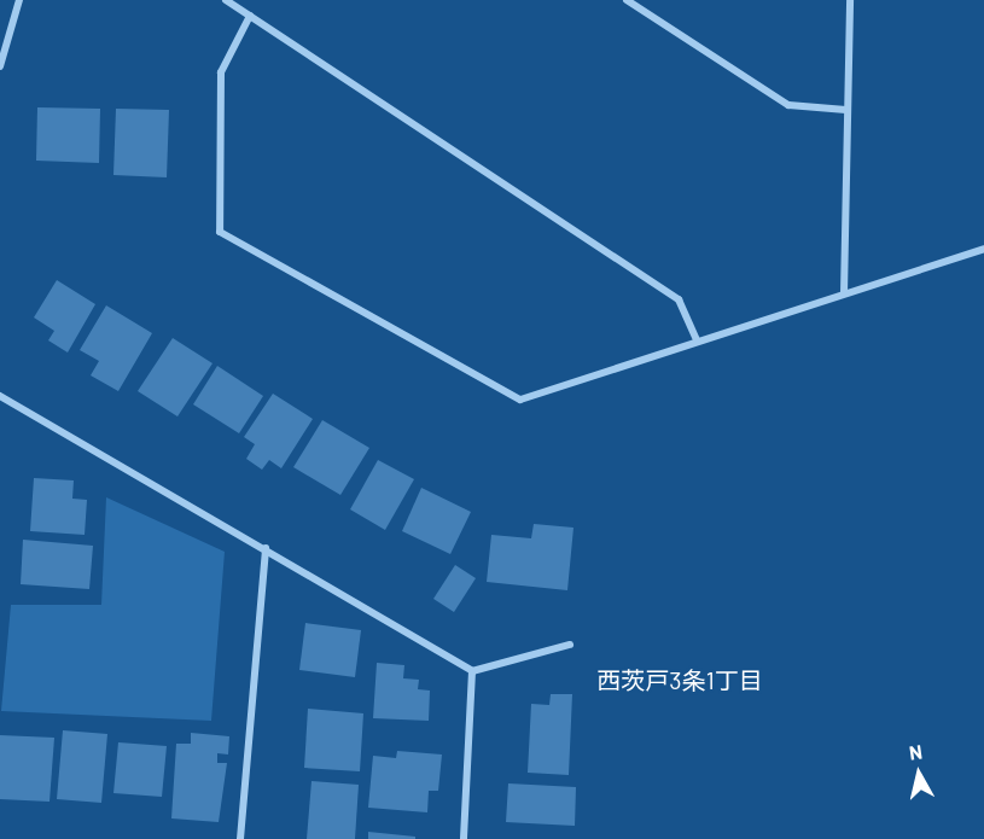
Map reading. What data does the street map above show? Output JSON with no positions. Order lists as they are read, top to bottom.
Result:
{
  "districts": ["西茨戸3条1丁目"],
  "north": "top"
}
